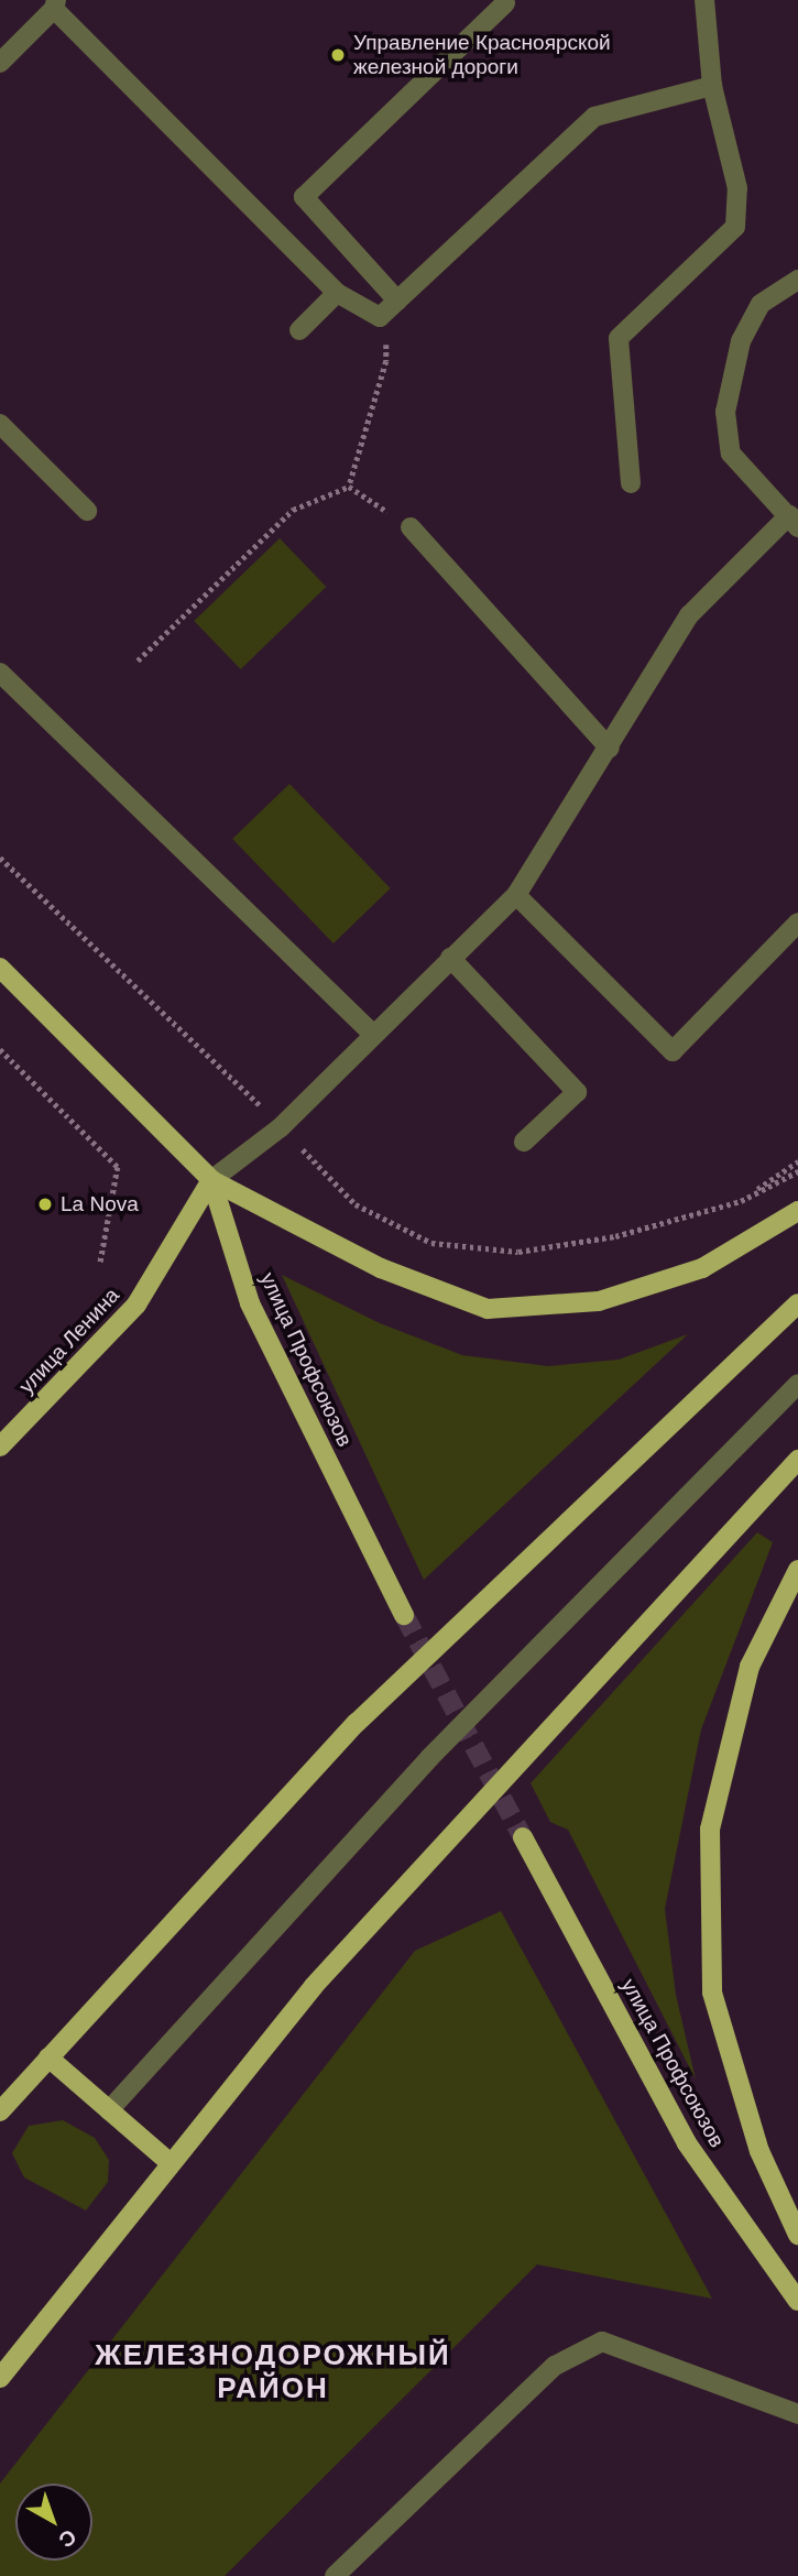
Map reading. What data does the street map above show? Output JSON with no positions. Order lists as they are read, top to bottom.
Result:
{
  "streets": {
    "main road": ["улица Ленина", "улица Профсоюзов"]
  },
  "crossings": [
    ["улица Ленина", "улица Профсоюзов"]
  ],
  "districts": ["ЖЕЛЕЗНОДОРОЖНЫЙ РАЙОН"],
  "places": ["Управление Красноярской железной дороги", "La Nova"],
  "north": "bottom right"
}
